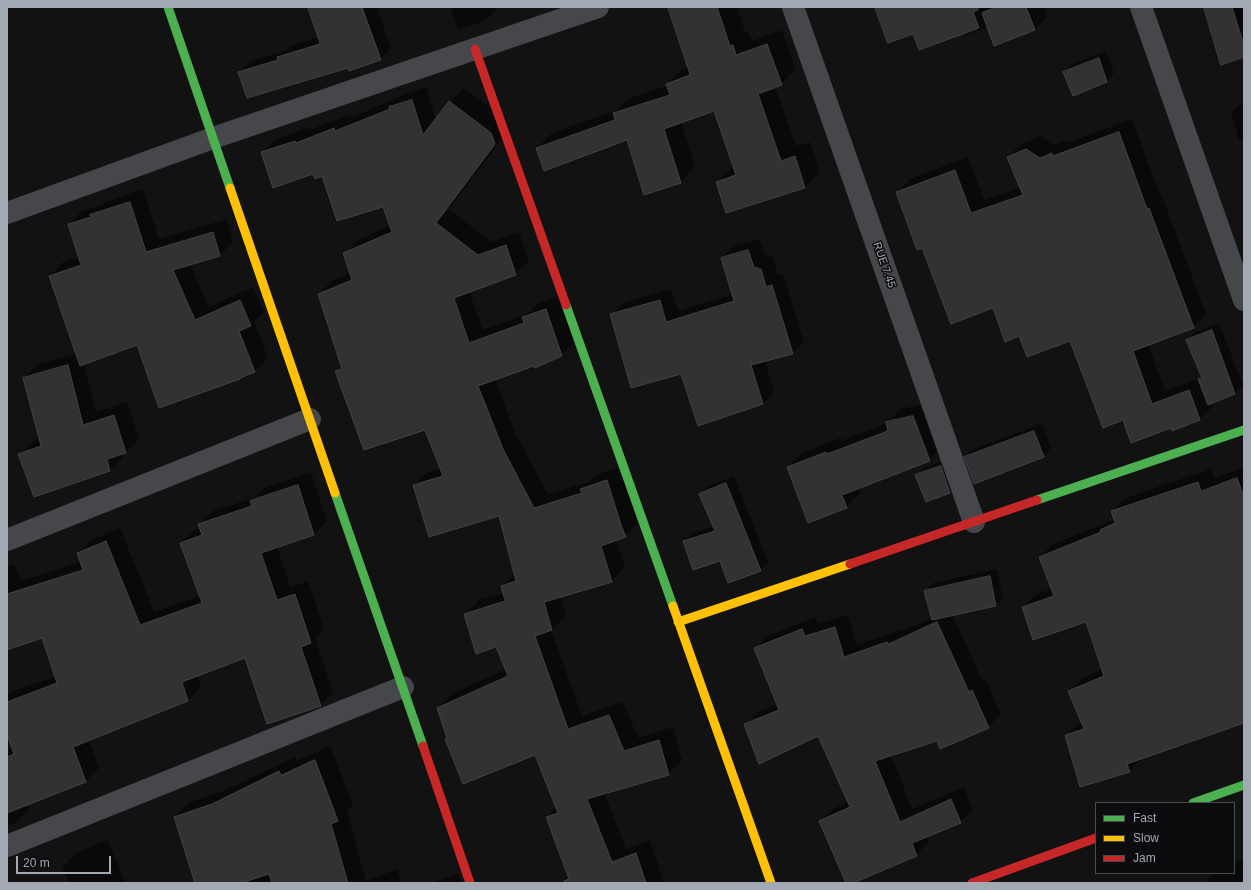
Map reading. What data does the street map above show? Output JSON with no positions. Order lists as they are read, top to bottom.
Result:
{
  "streets": {
    "street": ["RUE 7.45"]
  },
  "legend": ["Fast", "Slow", "Jam"],
  "scale_bar": "20 m"
}
